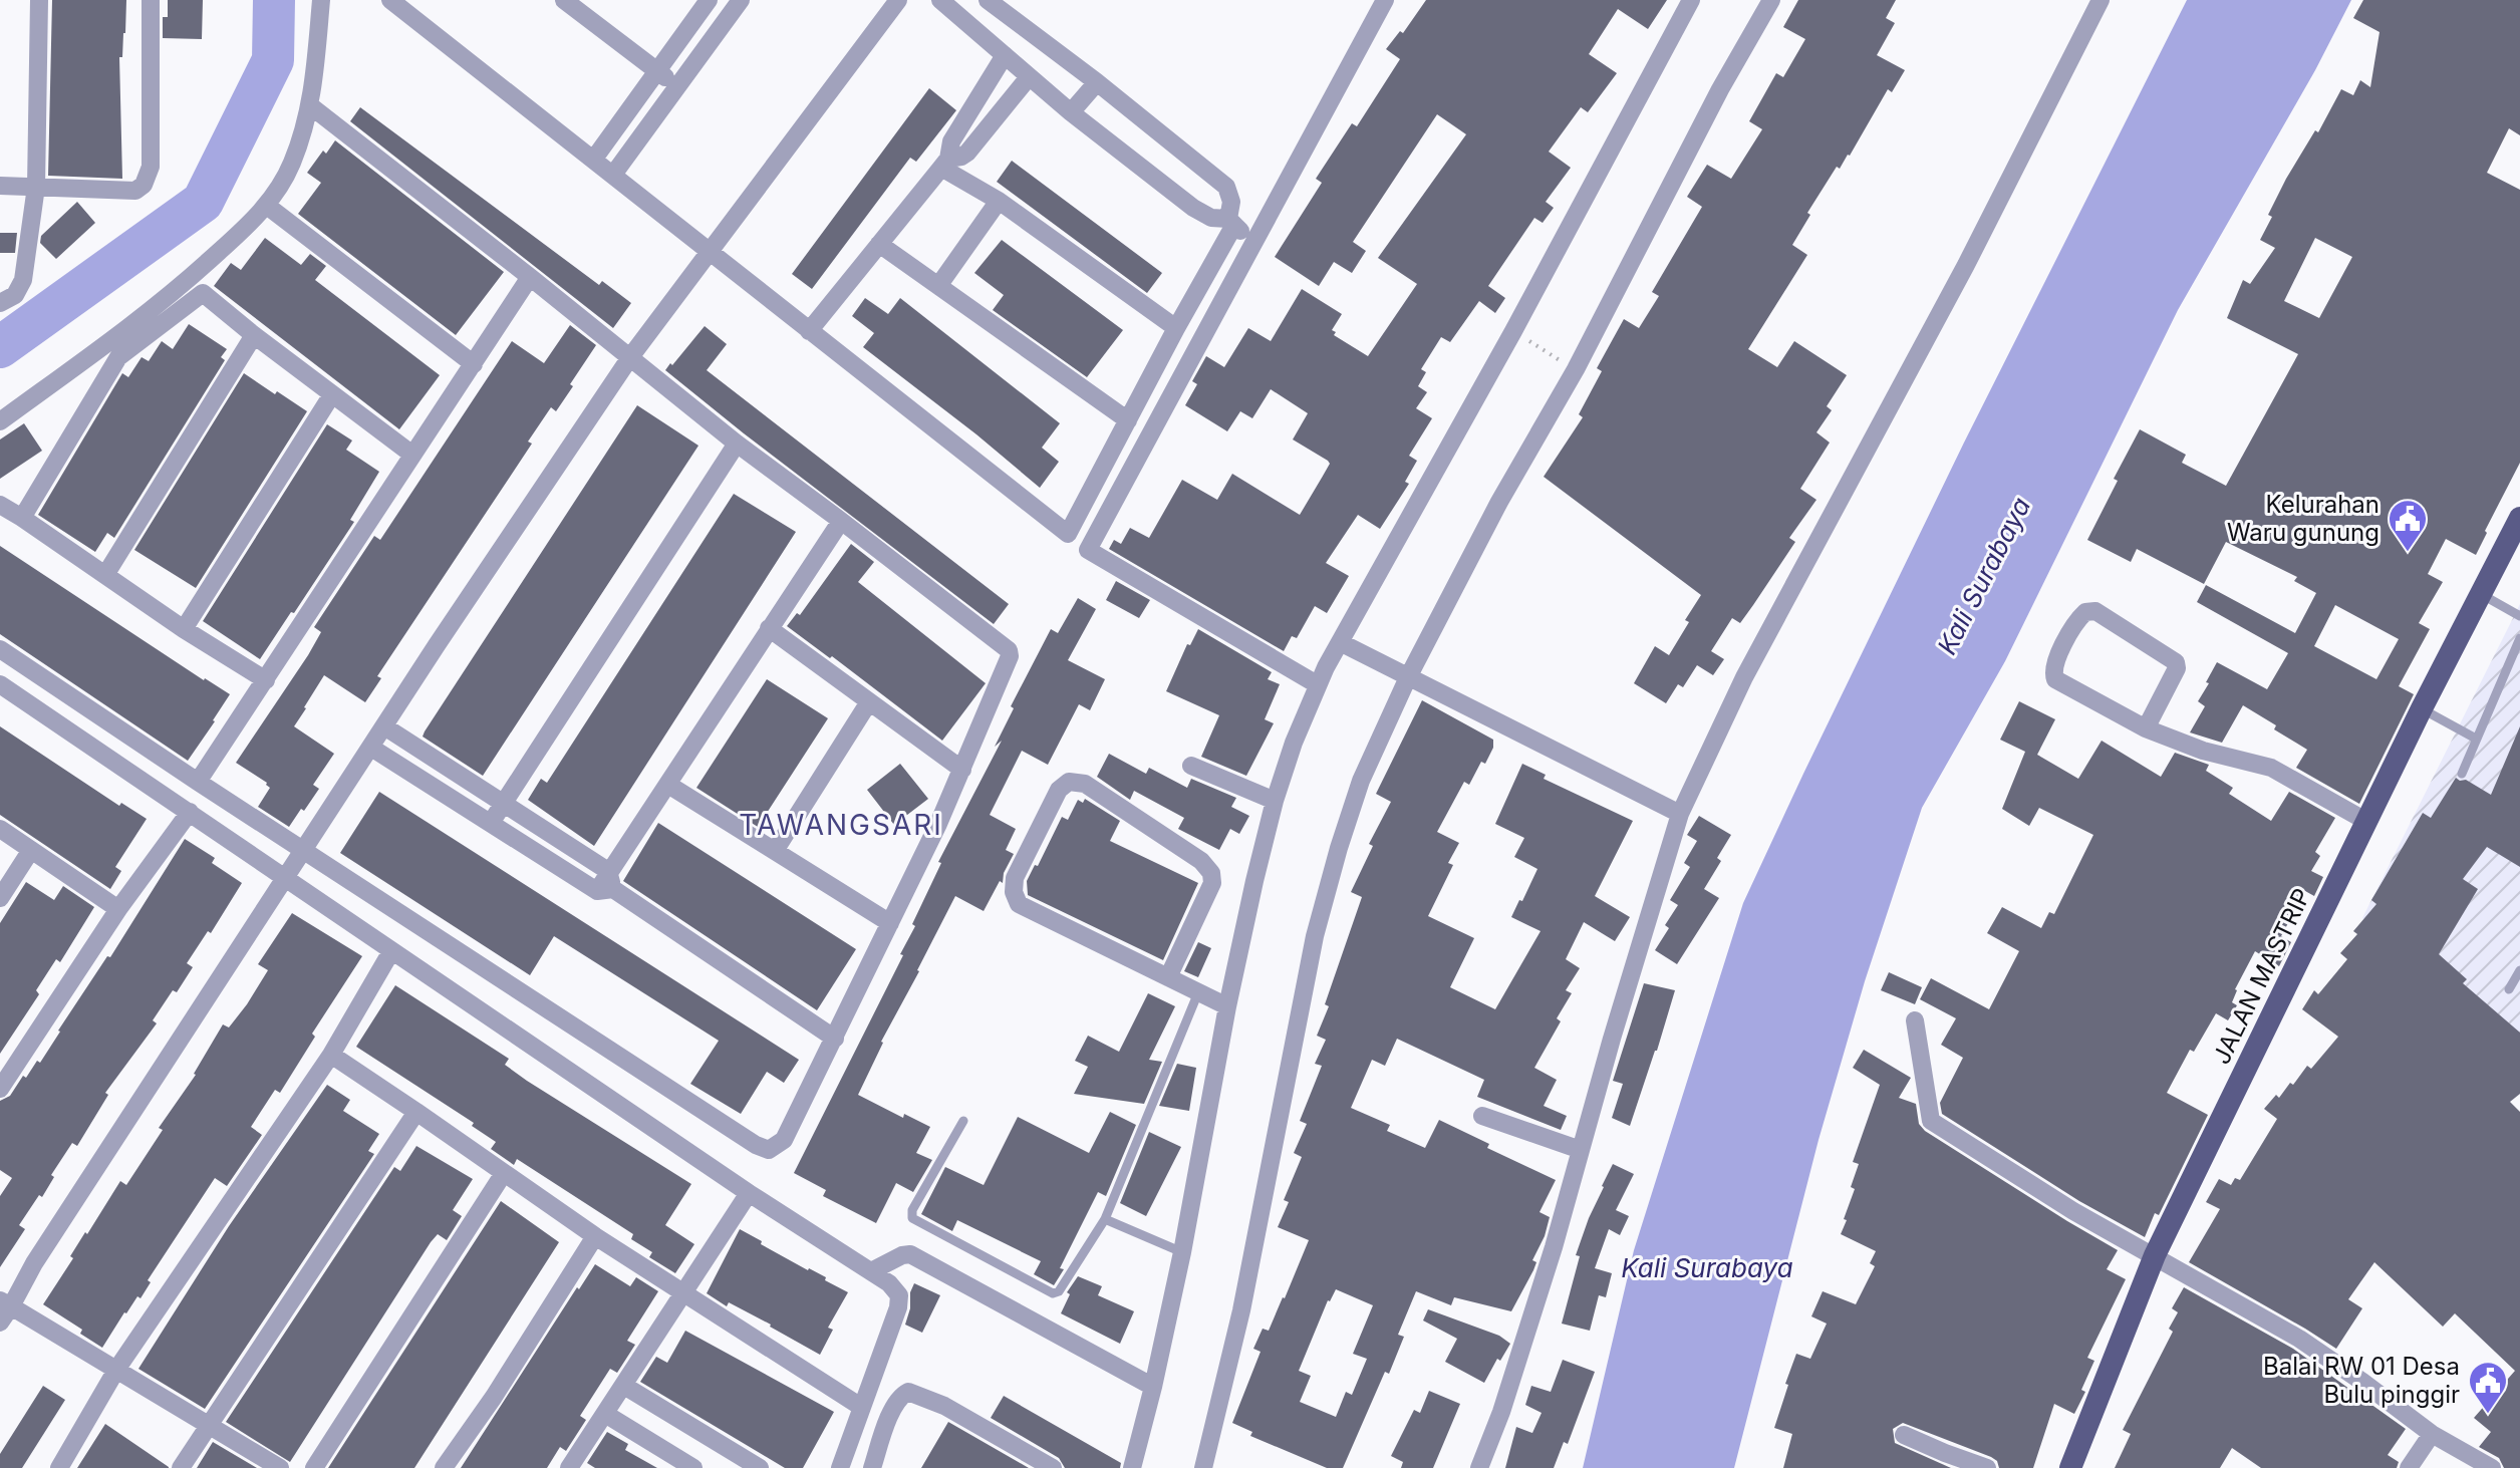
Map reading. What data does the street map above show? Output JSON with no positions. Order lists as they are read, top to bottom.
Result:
{
  "streets": {
    "main road": ["JALAN MASTRIP"]
  },
  "districts": ["TAWANGSARI"],
  "water": ["Kali Surabaya"],
  "places": {
    "public building": ["Kelurahan Waru gunung", "Balai RW 01 Desa Bulu pinggir"]
  }
}
